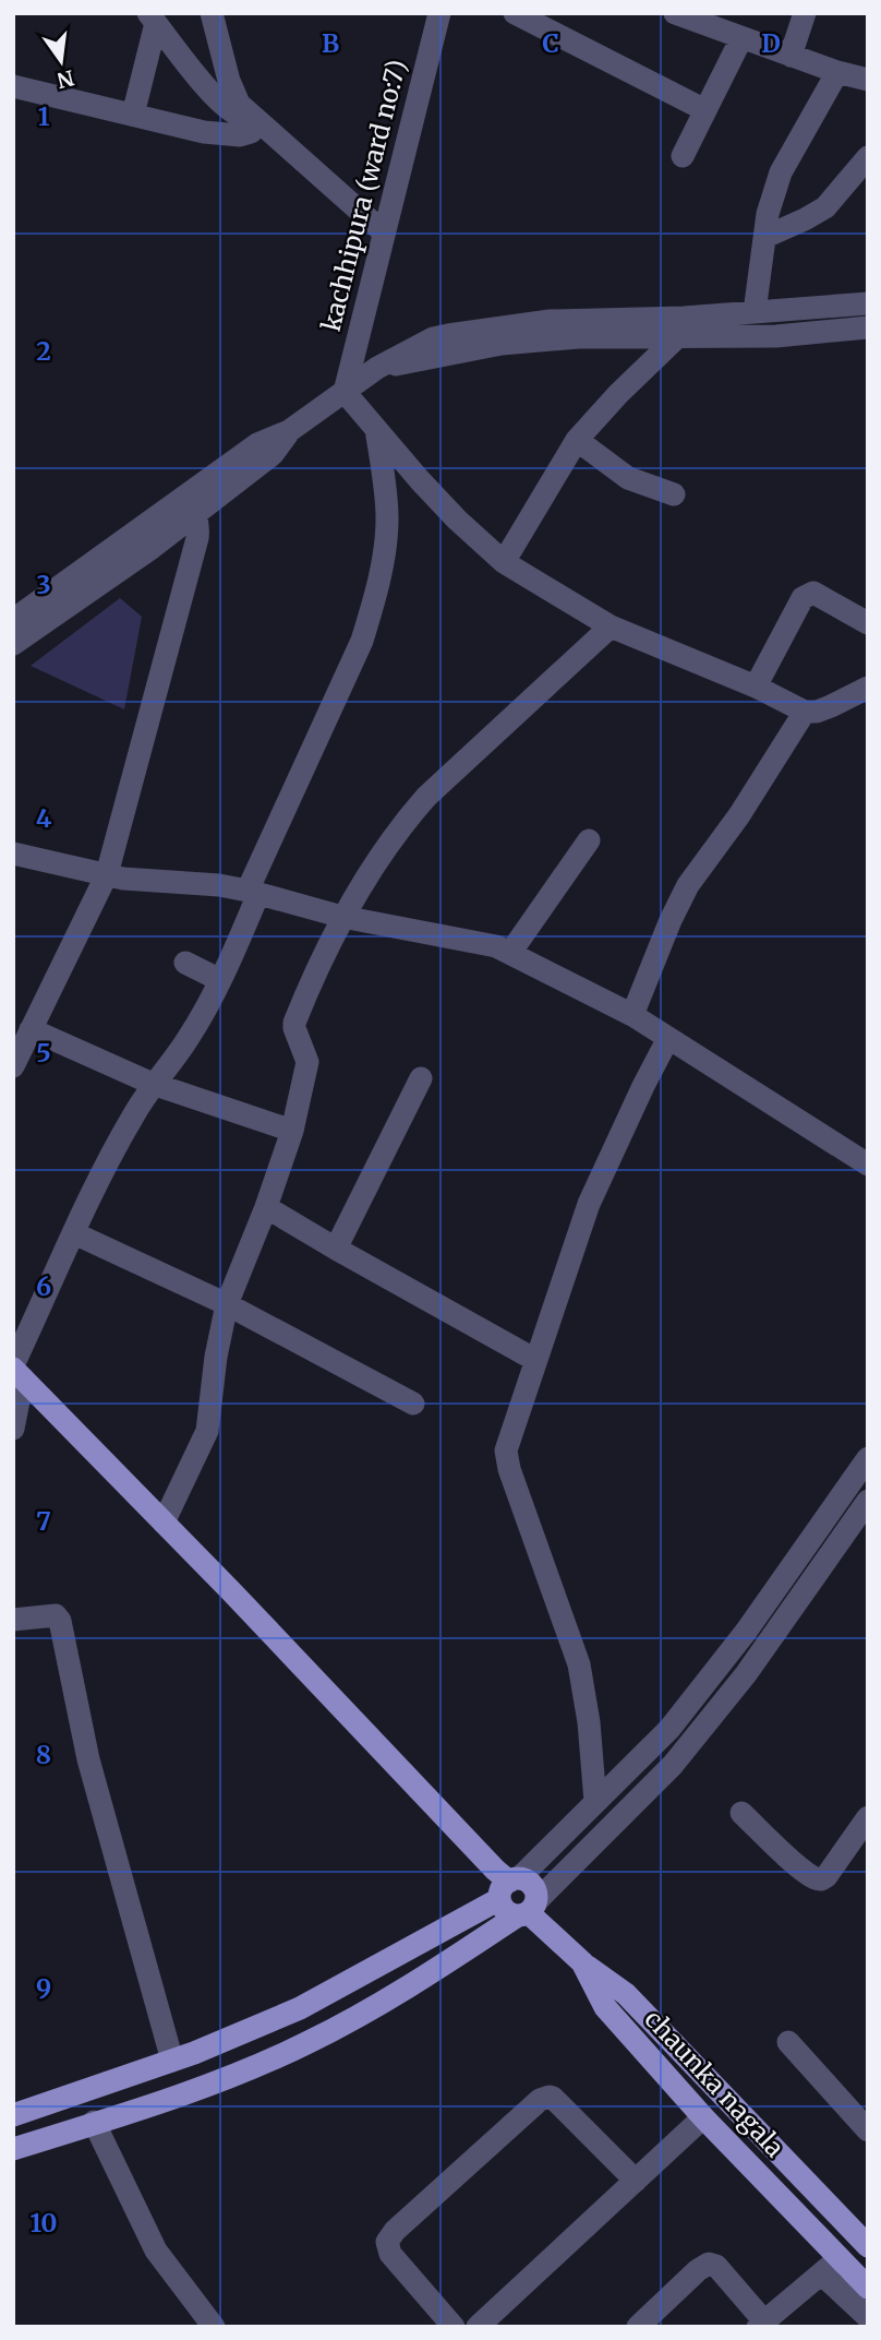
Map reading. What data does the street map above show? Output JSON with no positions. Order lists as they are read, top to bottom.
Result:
{
  "streets": {
    "main road": ["chaunka nagala"],
    "street": ["kachhipura (ward no:7)"]
  },
  "north": "bottom",
  "grid": {
    "columns": ["B", "C", "D"],
    "rows": [
      "1",
      "2",
      "3",
      "4",
      "5",
      "6",
      "7",
      "8",
      "9",
      "10"
    ]
  }
}
